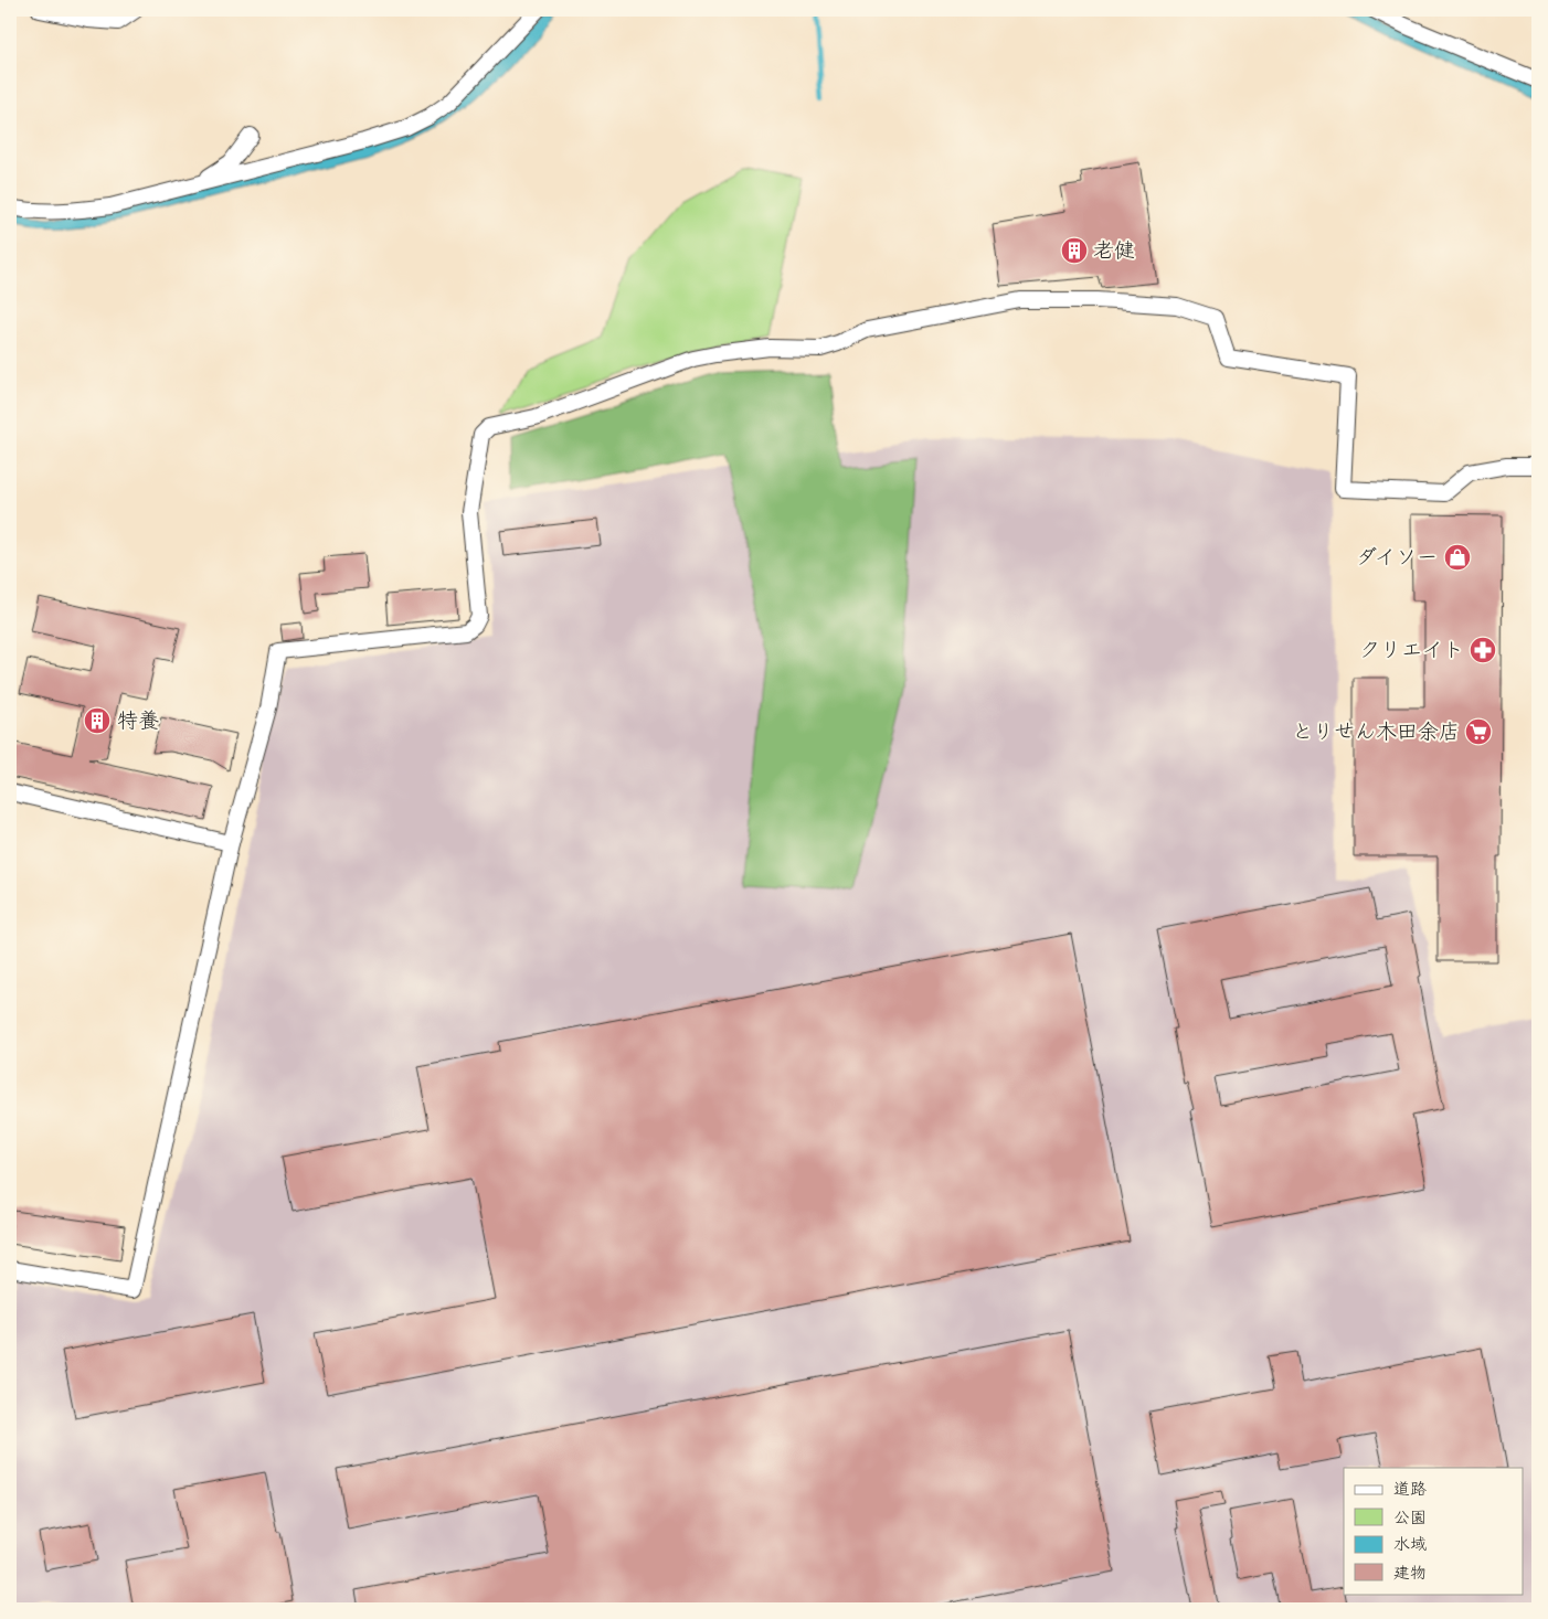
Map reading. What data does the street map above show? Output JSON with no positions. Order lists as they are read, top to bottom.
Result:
{
  "places": {
    "building": ["老健", "特養"],
    "shop": ["ダイソー"],
    "pharmacy": ["クリエイト"],
    "supermarket": ["とりせん木田余店"]
  },
  "legend": [
    "道路",
    "公園",
    "水域",
    "建物"
  ]
}
